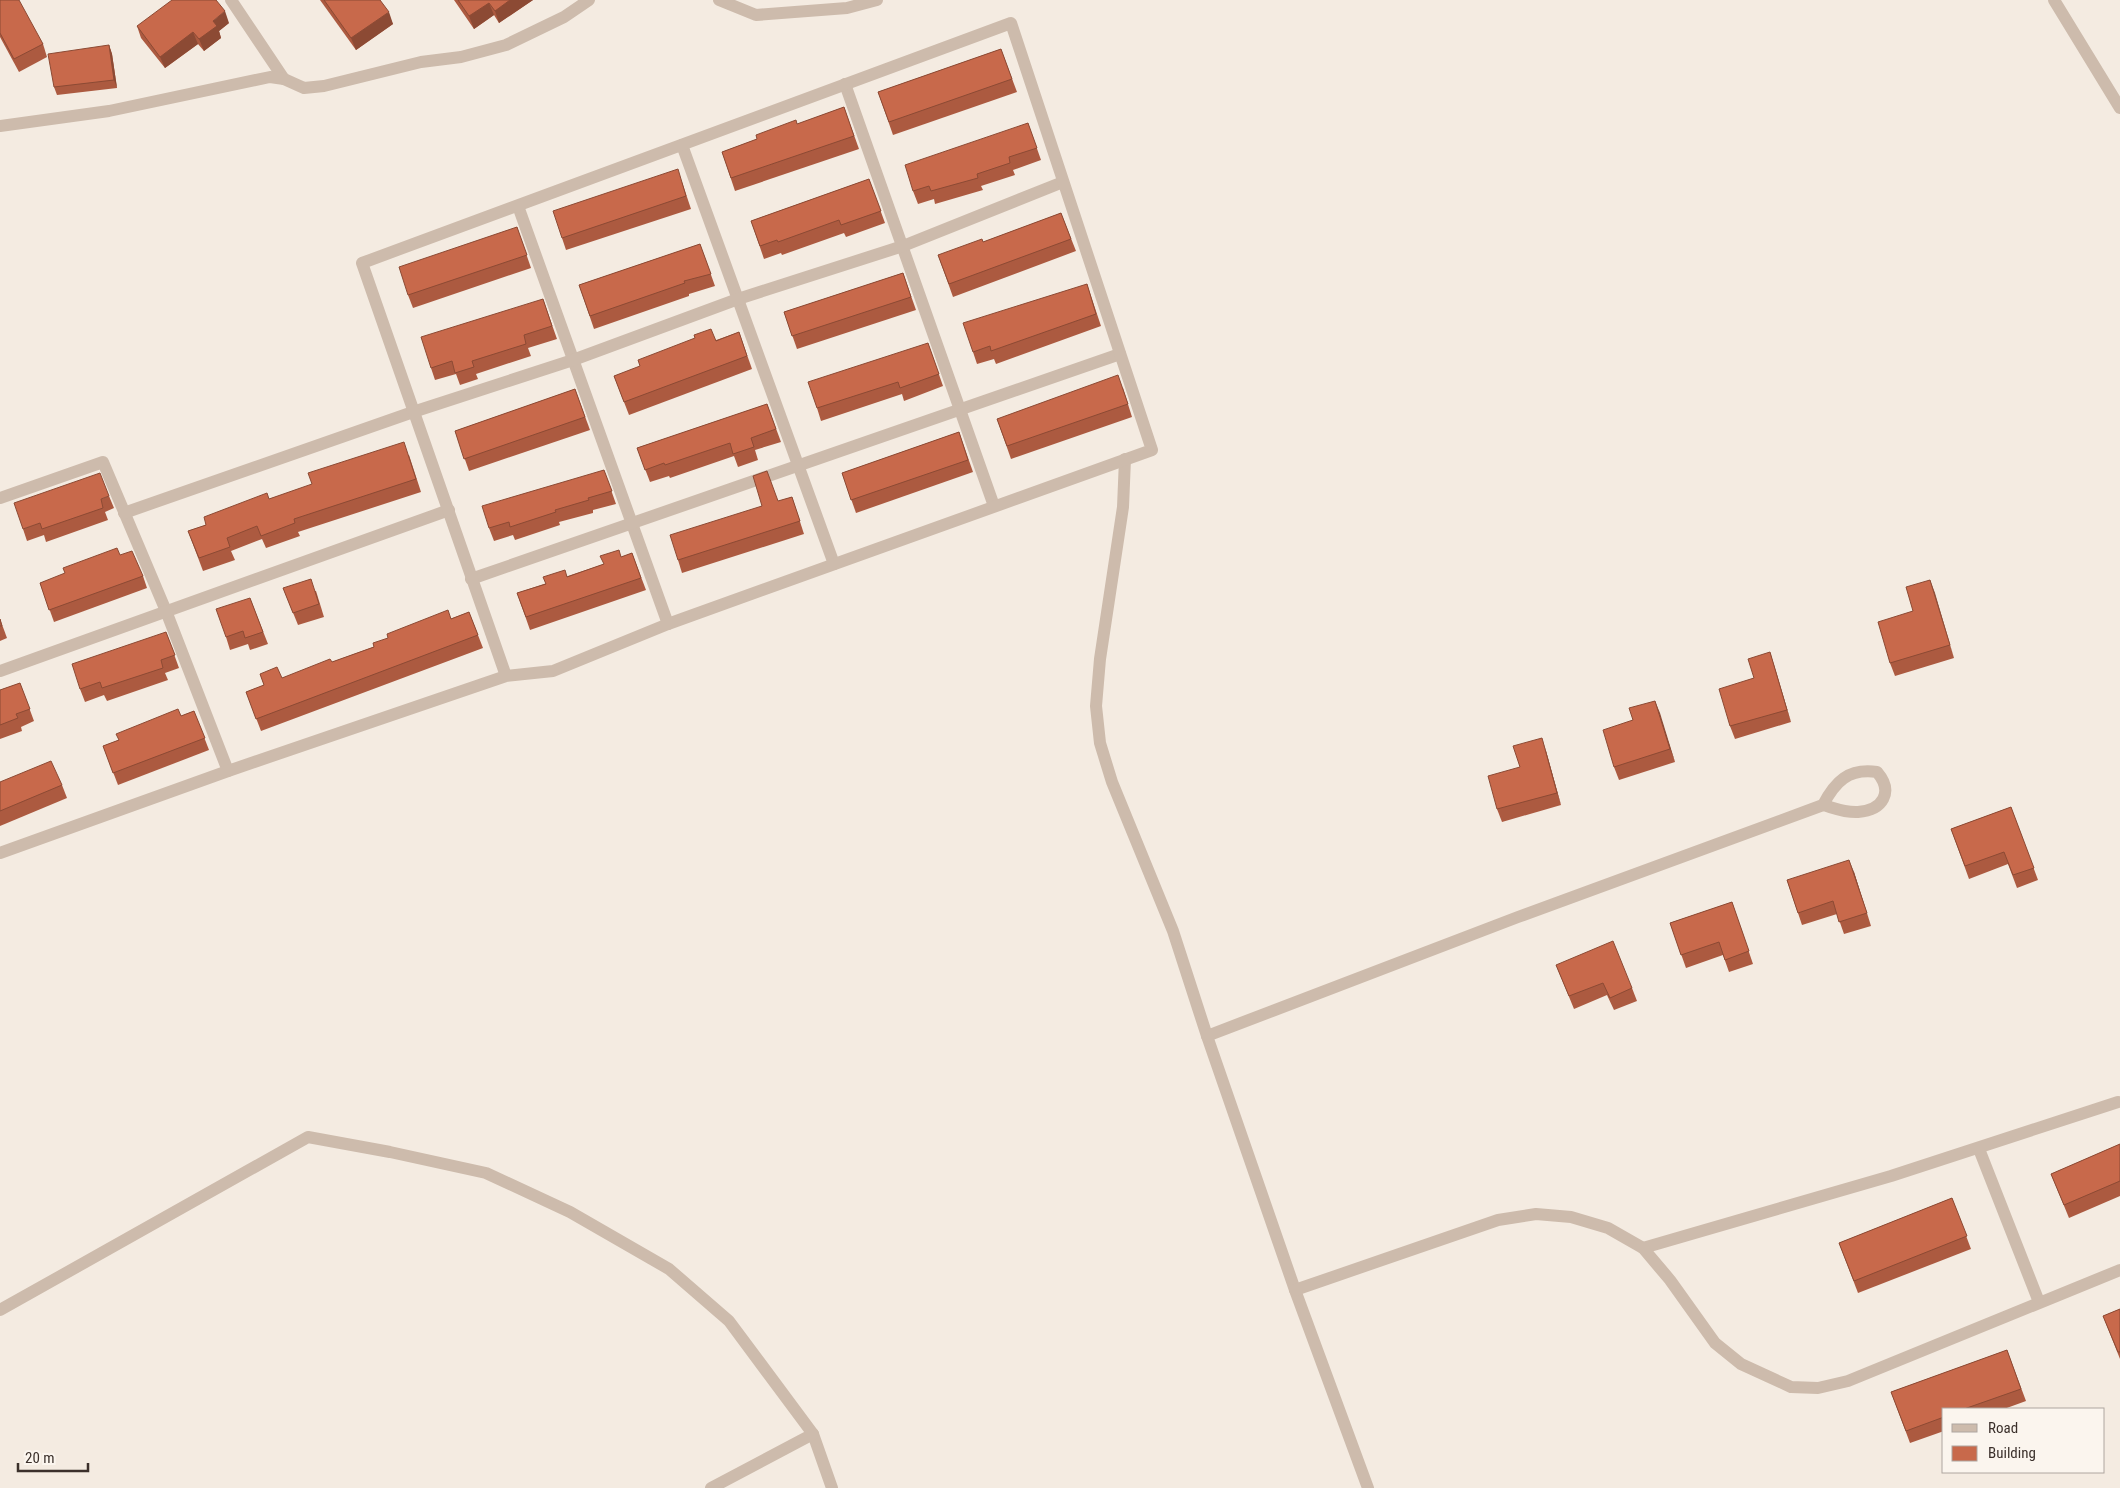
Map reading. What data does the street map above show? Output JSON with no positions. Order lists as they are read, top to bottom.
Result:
{
  "legend": ["Road", "Building"],
  "scale_bar": "20 m"
}
